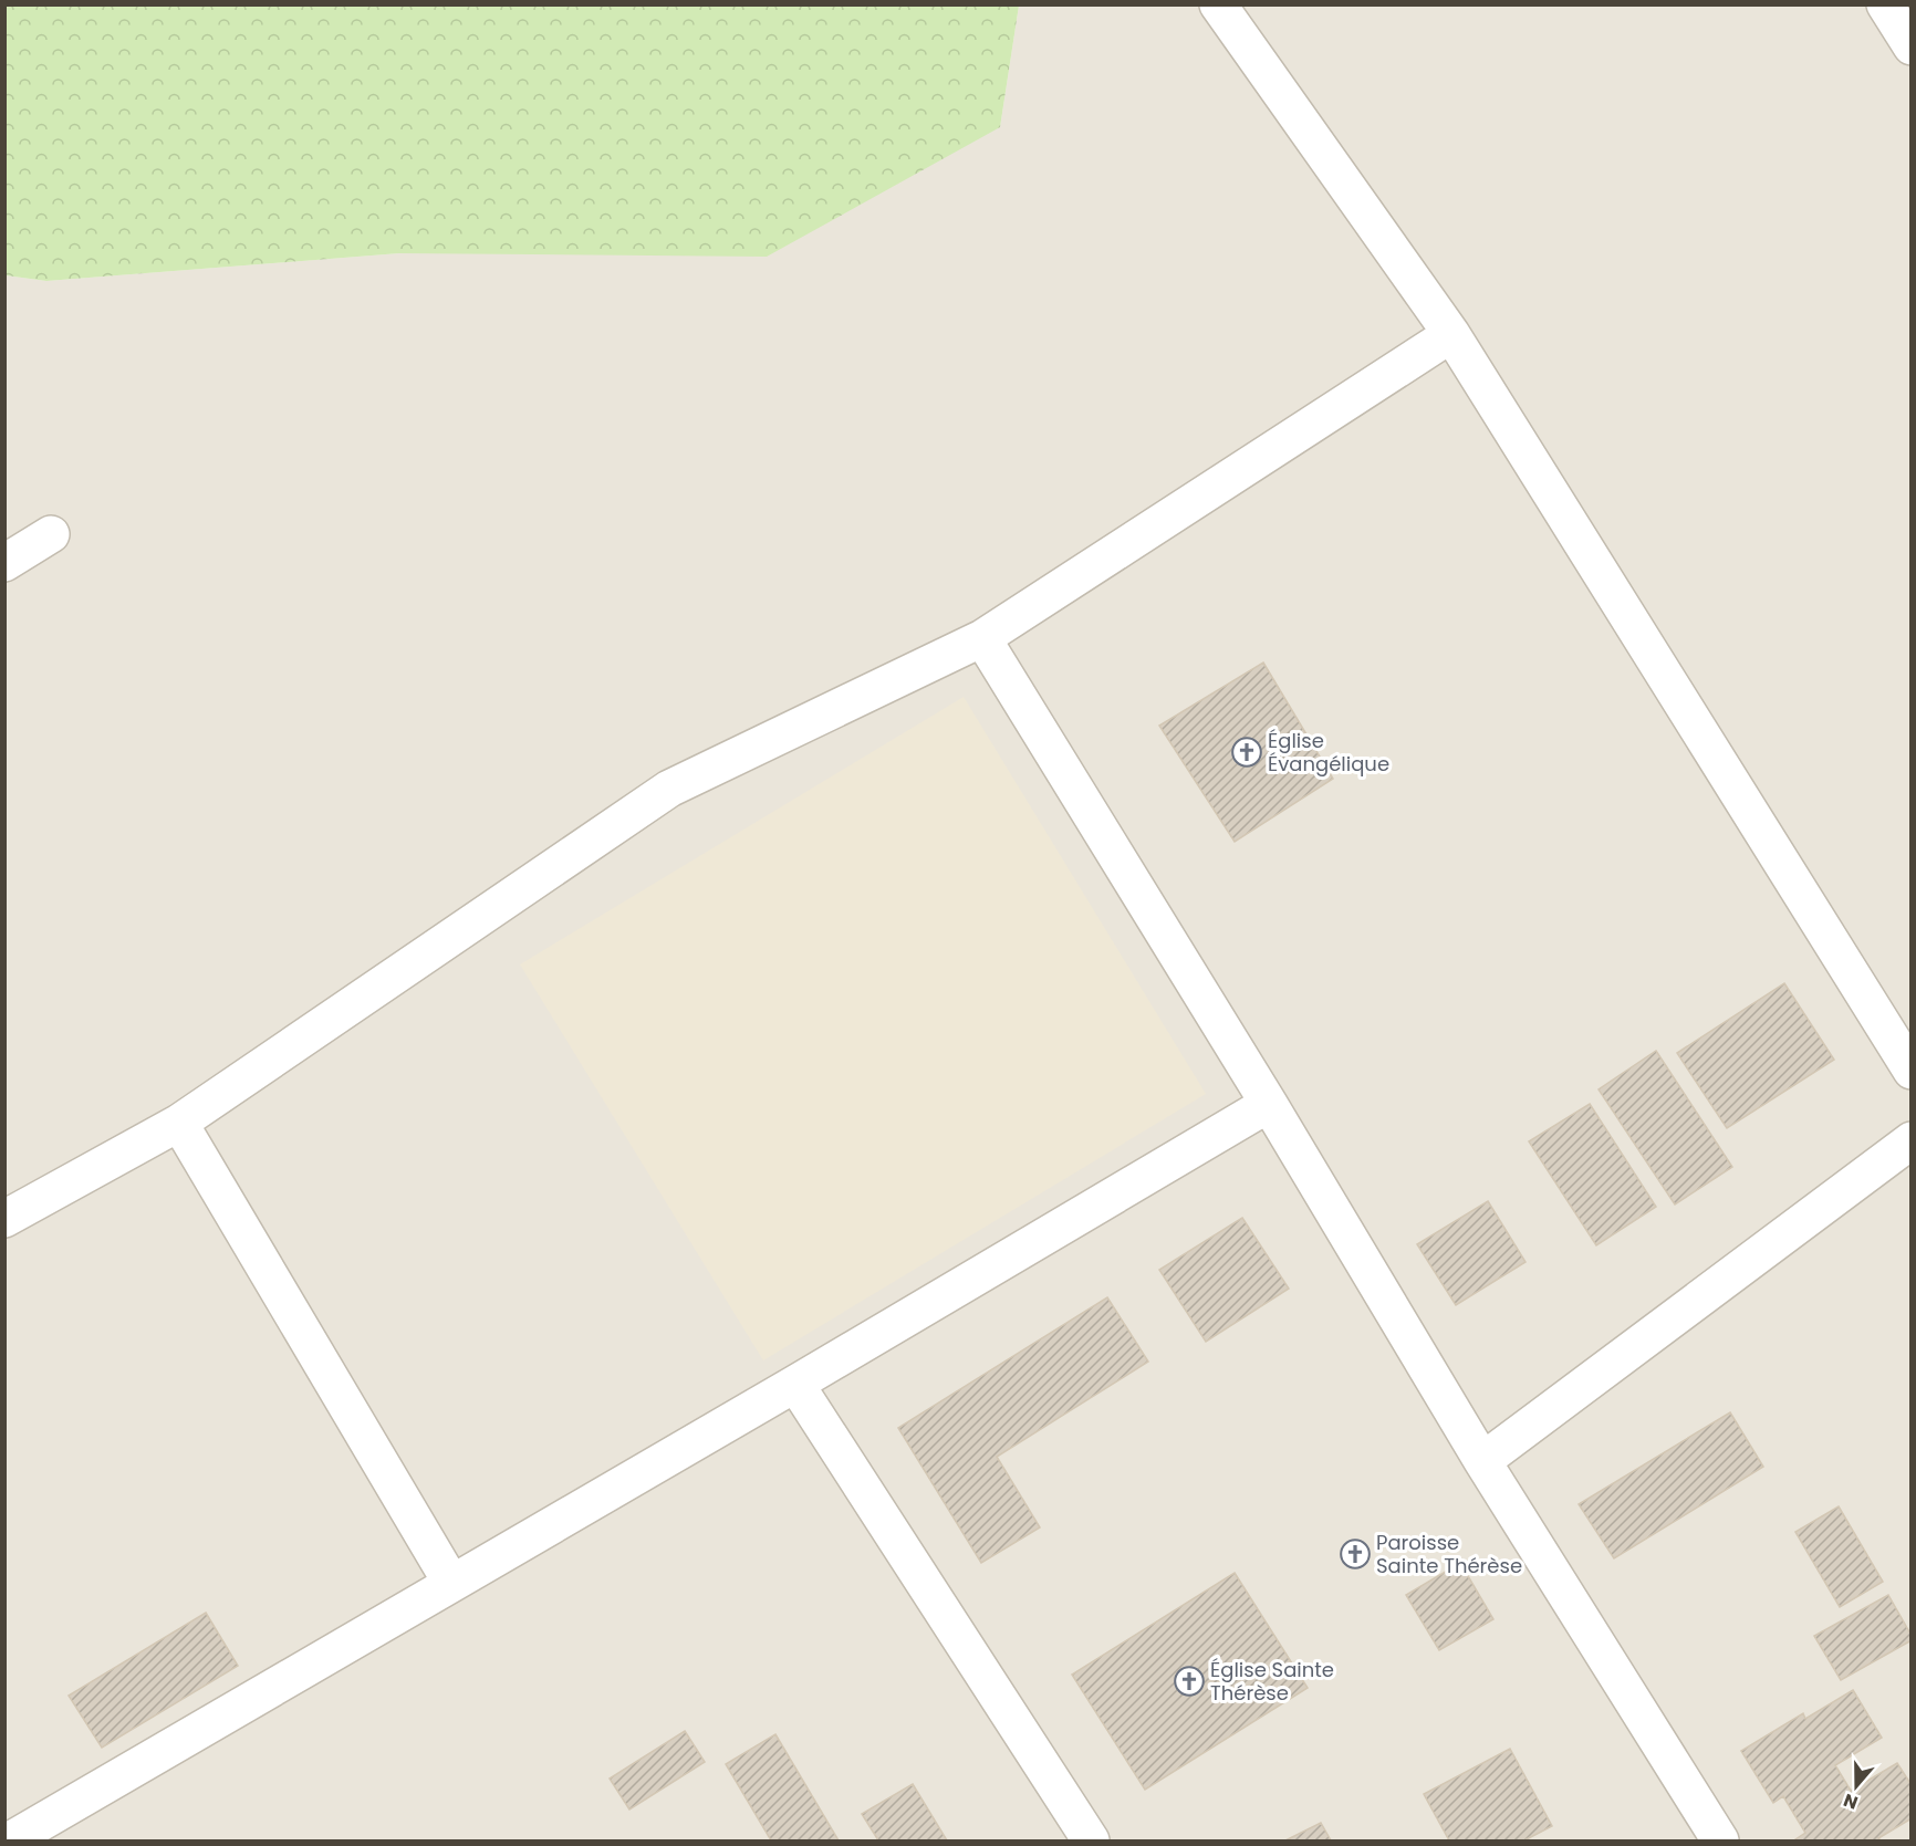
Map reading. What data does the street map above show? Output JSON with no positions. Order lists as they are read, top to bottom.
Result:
{
  "places": {
    "church": ["Église Évangélique", "Paroisse Sainte Thérèse", "Église Sainte Thérèse"]
  },
  "north": "bottom"
}
